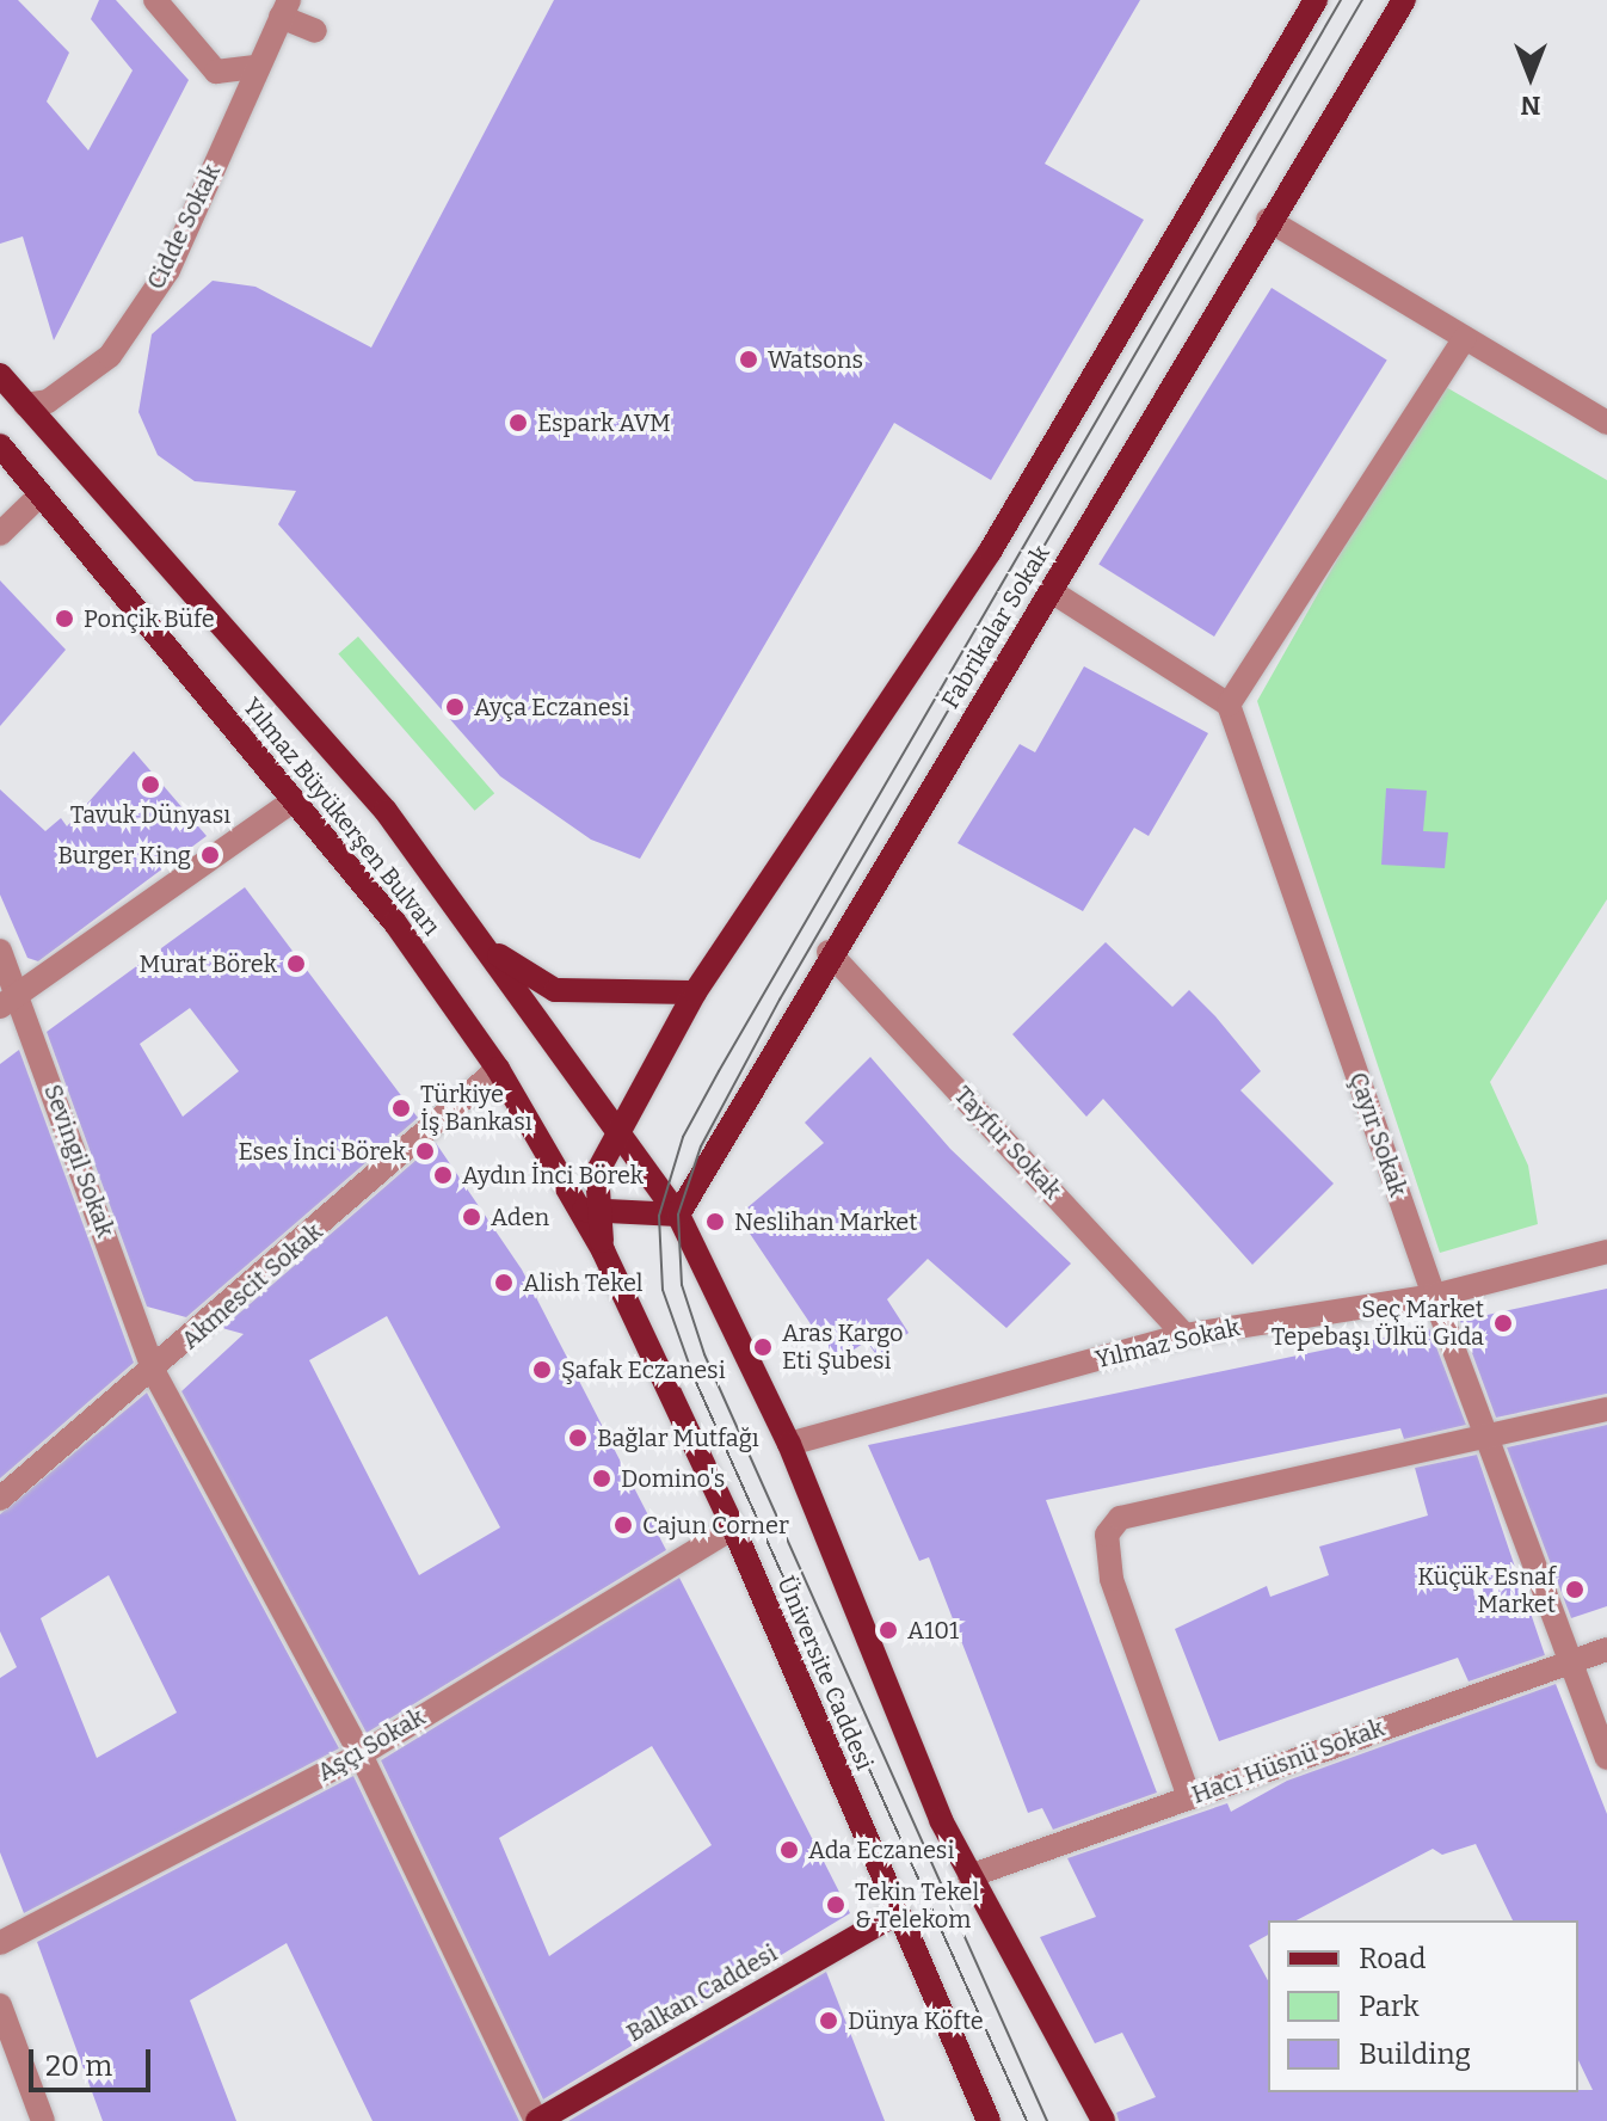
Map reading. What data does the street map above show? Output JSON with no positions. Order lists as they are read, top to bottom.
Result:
{
  "streets": {
    "main road": [
      "Fabrikalar Sokak",
      "Yılmaz Büyükerşen Bulvarı",
      "Üniversite Caddesi",
      "Balkan Caddesi"
    ],
    "street": [
      "Cidde Sokak",
      "Çayır Sokak",
      "Tayfur Sokak",
      "Sevingil Sokak",
      "Akmescit Sokak",
      "Yılmaz Sokak",
      "Aşçı Sokak",
      "Hacı Hüsnü Sokak"
    ]
  },
  "crossings": [
    ["Cidde Sokak", "Yılmaz Büyükerşen Bulvarı"],
    ["Fabrikalar Sokak", "Yılmaz Büyükerşen Bulvarı"],
    ["Fabrikalar Sokak", "Tayfur Sokak"],
    ["Fabrikalar Sokak", "Üniversite Caddesi"],
    ["Yılmaz Büyükerşen Bulvarı", "Akmescit Sokak"],
    ["Yılmaz Büyükerşen Bulvarı", "Yılmaz Sokak"],
    ["Yılmaz Büyükerşen Bulvarı", "Üniversite Caddesi"],
    ["Yılmaz Büyükerşen Bulvarı", "Hacı Hüsnü Sokak"],
    ["Çayır Sokak", "Yılmaz Sokak"],
    ["Çayır Sokak", "Hacı Hüsnü Sokak"],
    ["Tayfur Sokak", "Yılmaz Sokak"],
    ["Sevingil Sokak", "Akmescit Sokak"],
    ["Sevingil Sokak", "Aşçı Sokak"],
    ["Üniversite Caddesi", "Aşçı Sokak"],
    ["Üniversite Caddesi", "Balkan Caddesi"]
  ],
  "places": [
    "Watsons",
    "Espark AVM",
    "Ponçik Büfe",
    "Ayça Eczanesi",
    "Tavuk Dünyası",
    "Burger King",
    "Murat Börek",
    "Türkiye İş Bankası",
    "Eses İnci Börek",
    "Aydın İnci Börek",
    "Aden",
    "Neslihan Market",
    "Alish Tekel",
    "Seç Market Tepebaşı Ülkü Gıda",
    "Aras Kargo Eti Şubesi",
    "Şafak Eczanesi",
    "Bağlar Mutfağı",
    "Domino's",
    "Cajun Corner",
    "Küçük Esnaf Market",
    "A101",
    "Ada Eczanesi",
    "Tekin Tekel & Telekom",
    "Dünya Köfte"
  ],
  "legend": ["Road", "Park", "Building"],
  "scale_bar": "20 m",
  "north": "bottom"
}
